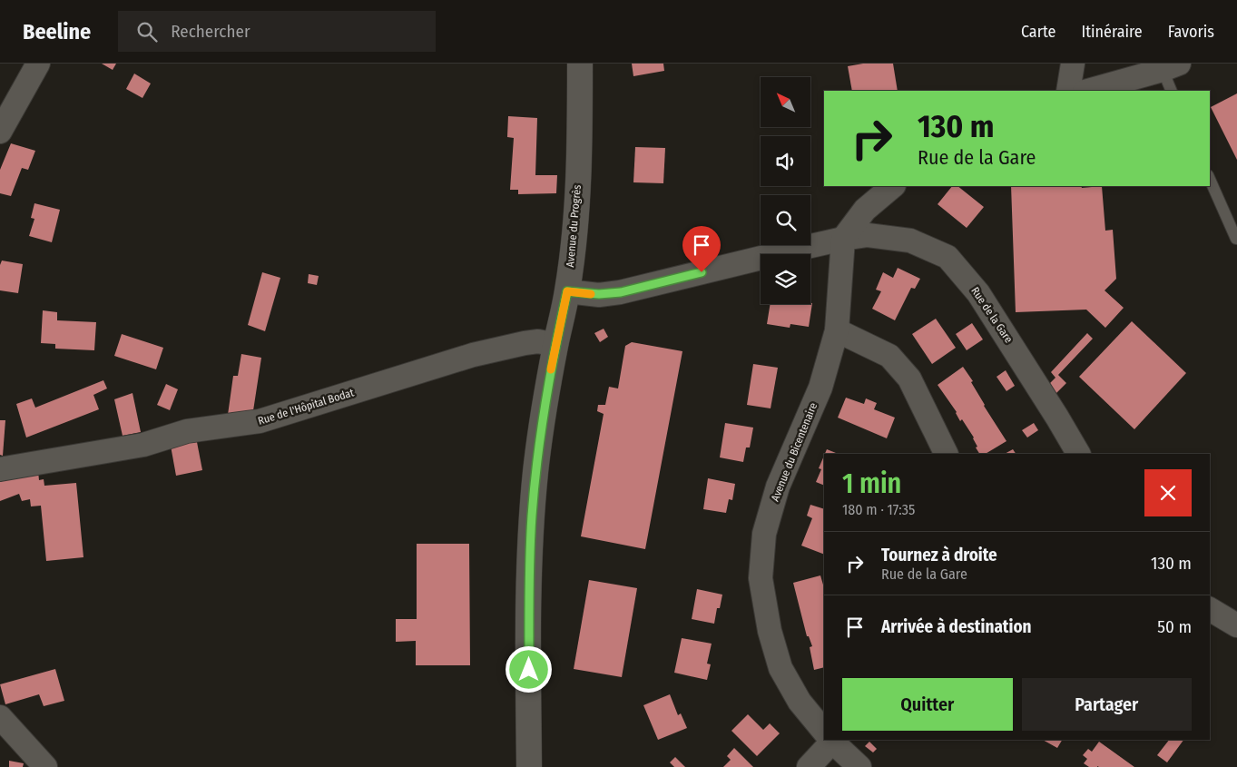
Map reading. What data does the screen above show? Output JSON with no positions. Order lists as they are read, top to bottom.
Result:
{
  "streets": {
    "street": [
      "Avenue du Progrès",
      "Rue de la Gare",
      "Rue de l'Hôpital Bodat",
      "Avenue du Bicentenaire"
    ]
  },
  "crossings": [
    ["Avenue du Progrès", "Rue de la Gare"],
    ["Avenue du Progrès", "Rue de l'Hôpital Bodat"],
    ["Rue de la Gare", "Avenue du Bicentenaire"]
  ],
  "north": "top left",
  "page": {
    "header": "Beeline",
    "search": "Rechercher",
    "nav": ["Carte", "Itinéraire", "Favoris"],
    "turn": ["130 m", "Rue de la Gare"],
    "heading": ["1 min", "180 m · 17:35"],
    "list": [
      {
        "name": "Tournez à droite",
        "note": "Rue de la Gare",
        "value": "130 m"
      },
      {
        "name": "Arrivée à destination",
        "value": "50 m"
      }
    ],
    "buttons": ["Quitter", "Partager"]
  }
}
